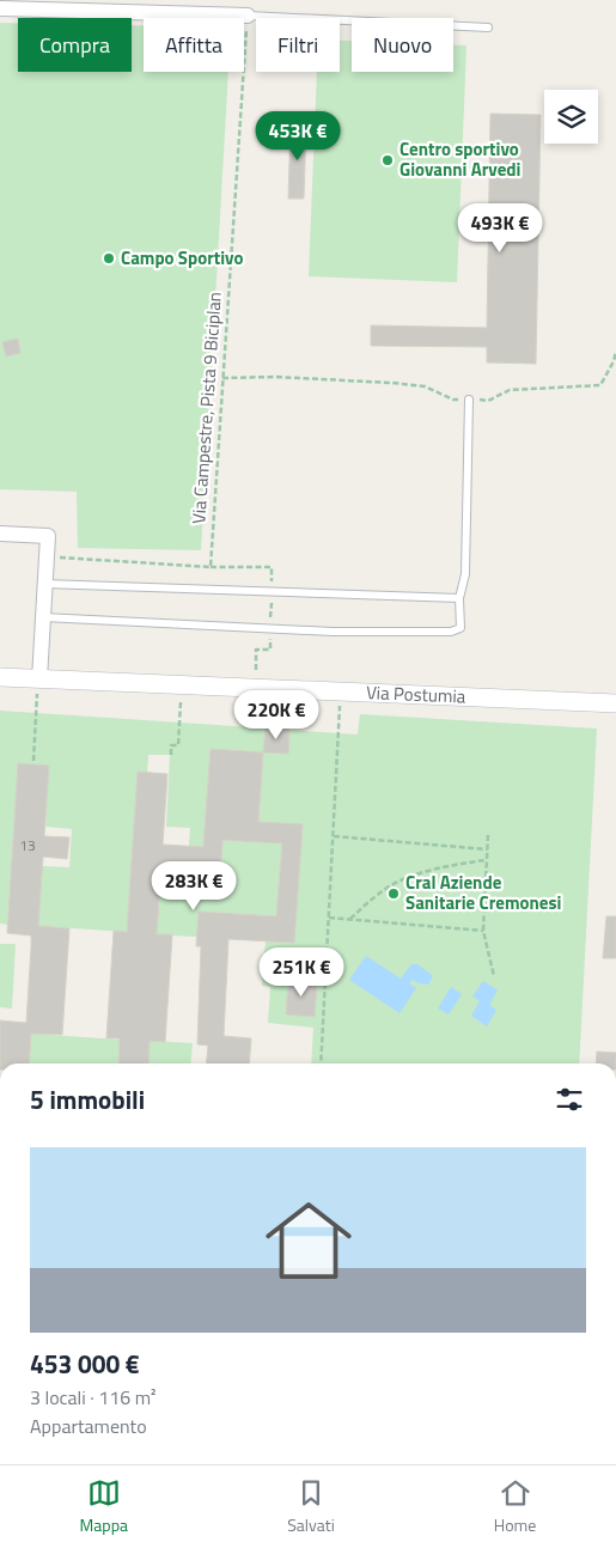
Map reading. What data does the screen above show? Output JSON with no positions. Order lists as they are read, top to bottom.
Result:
{
  "streets": {
    "street": ["Via Postumia"],
    "path": ["Via Campestre, Pista 9 Biciplan"]
  },
  "places": ["Centro sportivo Giovanni Arvedi", "Campo Sportivo", "Cral Aziende Sanitarie Cremonesi"],
  "house_numbers": ["13"],
  "page": {
    "chip": [
      "Compra",
      "Affitta",
      "Filtri",
      "Nuovo"
    ],
    "price": [
      "453K €",
      "493K €",
      "220K €",
      "283K €",
      "251K €"
    ],
    "heading": "5 immobili",
    "list": [
      {
        "name": "453 000 €",
        "note": "3 locali · 116 m² · Appartamento"
      }
    ],
    "tabs": ["Mappa", "Salvati", "Home"]
  }
}
